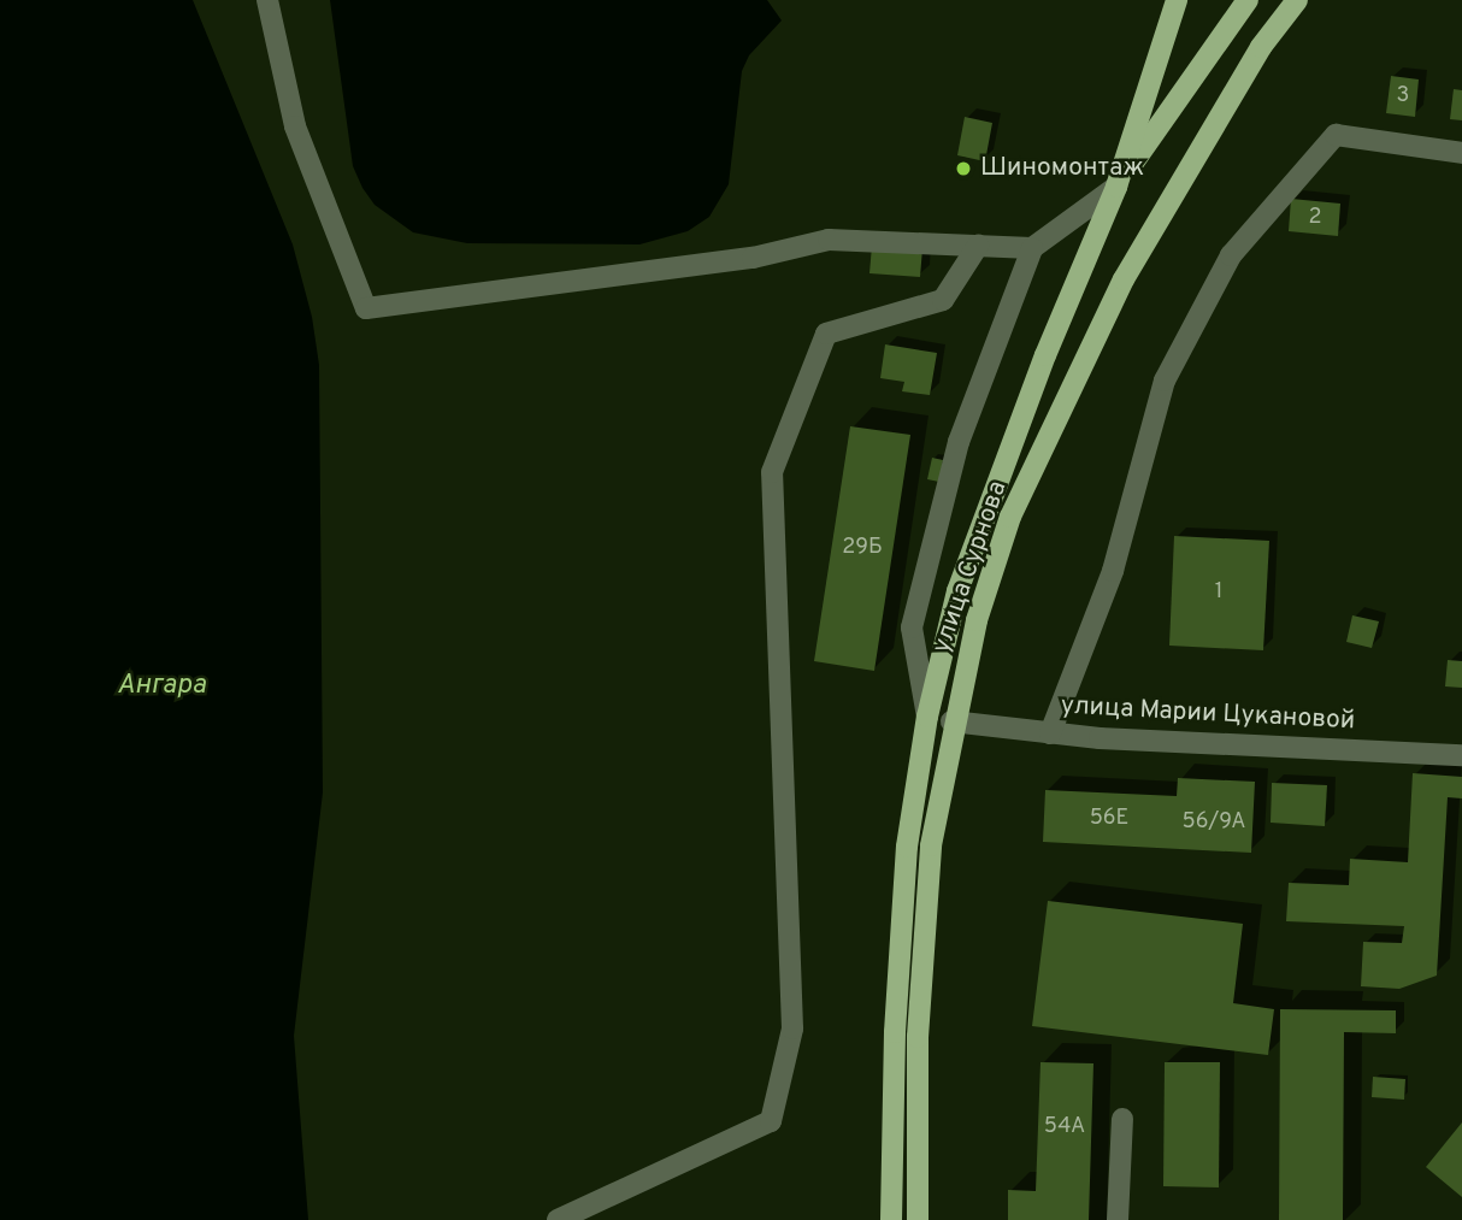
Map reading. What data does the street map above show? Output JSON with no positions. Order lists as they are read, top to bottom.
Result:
{
  "streets": {
    "main road": ["улица Сурнова"],
    "street": ["улица Марии Цукановой"]
  },
  "crossings": [
    ["улица Сурнова", "улица Марии Цукановой"]
  ],
  "water": ["Ангара"],
  "places": ["Шиномонтаж"],
  "house_numbers": [
    "3",
    "2",
    "29Б",
    "1",
    "56Е",
    "56/9А",
    "54А"
  ]
}
